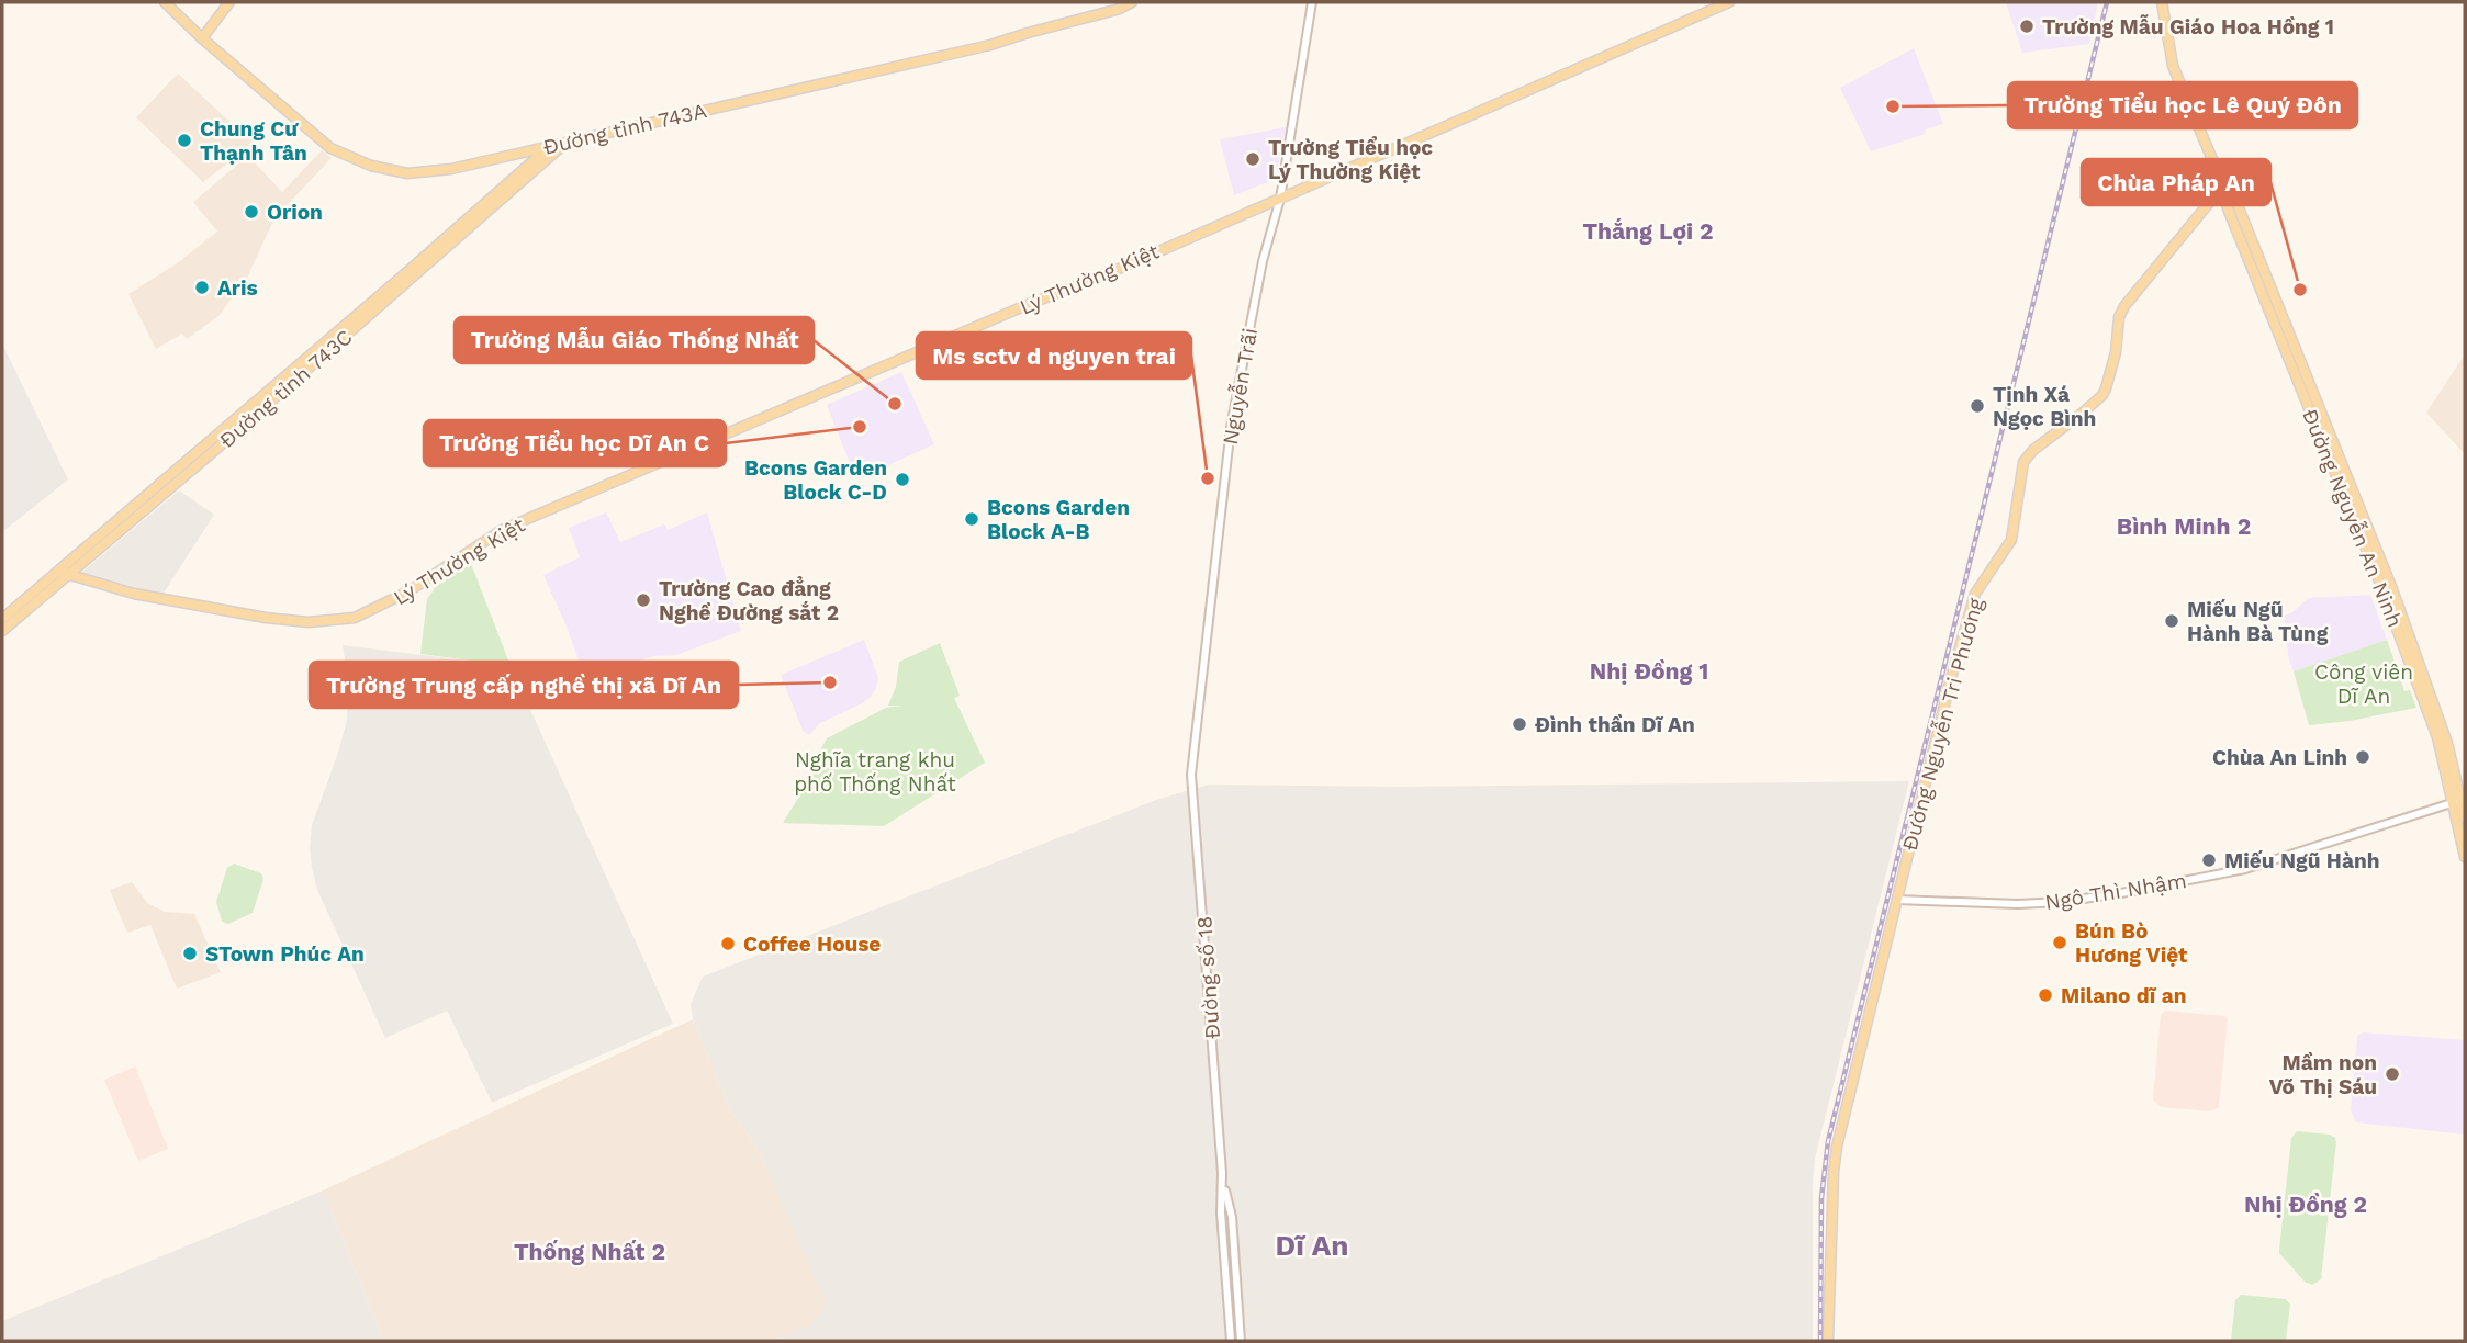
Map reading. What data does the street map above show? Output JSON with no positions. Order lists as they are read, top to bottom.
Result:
{
  "streets": {
    "main road": [
      "Đường tỉnh 743A",
      "Lý Thường Kiệt",
      "Đường tỉnh 743C",
      "Đường Nguyễn An Ninh",
      "Đường Nguyễn Tri Phương"
    ],
    "street": ["Nguyễn Trãi", "Ngô Thì Nhậm", "Đường số 18"]
  },
  "crossings": [
    ["Đường tỉnh 743A", "Đường tỉnh 743C"],
    ["Lý Thường Kiệt", "Nguyễn Trãi"],
    ["Lý Thường Kiệt", "Đường tỉnh 743C"],
    ["Nguyễn Trãi", "Đường số 18"],
    ["Đường Nguyễn An Ninh", "Đường Nguyễn Tri Phương"],
    ["Đường Nguyễn An Ninh", "Ngô Thì Nhậm"],
    ["Đường Nguyễn Tri Phương", "Ngô Thì Nhậm"]
  ],
  "districts": [
    "Thắng Lợi 2",
    "Bình Minh 2",
    "Nhị Đồng 1",
    "Nhị Đồng 2",
    "Dĩ An",
    "Thống Nhất 2"
  ],
  "parks": ["Công viên Dĩ An", "Nghĩa trang khu phố Thống Nhất"],
  "places": [
    "Trường Mẫu Giáo Hoa Hồng 1",
    "Trường Tiểu học Lê Quý Đôn",
    "Chung Cư Thạnh Tân",
    "Trường Tiểu học Lý Thường Kiệt",
    "Orion",
    "Aris",
    "Chùa Pháp An",
    "Trường Mẫu Giáo Thống Nhất",
    "Tịnh Xá Ngọc Bình",
    "Trường Tiểu học Dĩ An C",
    "Ms sctv d nguyen trai",
    "Bcons Garden Block C-D",
    "Bcons Garden Block A-B",
    "Trường Cao đẳng Nghề Đường sắt 2",
    "Miếu Ngũ Hành Bà Tùng",
    "Trường Trung cấp nghề thị xã Dĩ An",
    "Đình thần Dĩ An",
    "Chùa An Linh",
    "Miếu Ngũ Hành",
    "Bún Bò Hương Việt",
    "Coffee House",
    "STown Phúc An",
    "Milano dĩ an",
    "Mầm non Võ Thị Sáu"
  ]
}
